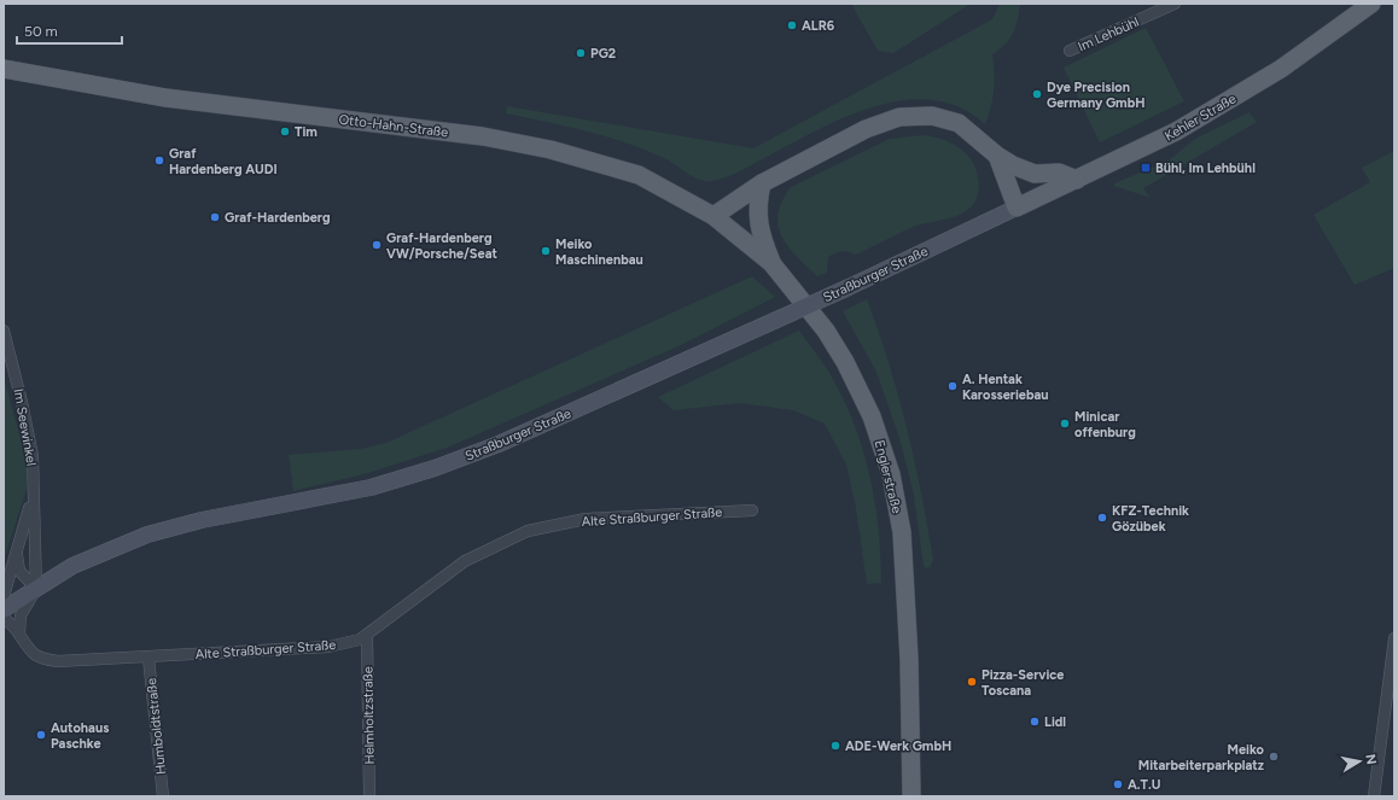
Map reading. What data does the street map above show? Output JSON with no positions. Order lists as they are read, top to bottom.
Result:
{
  "streets": {
    "main road": [
      "Kehler Straße",
      "Otto-Hahn-Straße",
      "Straßburger Straße",
      "Englerstraße"
    ],
    "street": [
      "Im Lehbühl",
      "Im Seewinkel",
      "Alte Straßburger Straße",
      "Helmholtzstraße",
      "Humboldtstraße"
    ]
  },
  "crossings": [
    ["Kehler Straße", "Straßburger Straße"],
    ["Otto-Hahn-Straße", "Englerstraße"],
    ["Straßburger Straße", "Im Seewinkel"],
    ["Alte Straßburger Straße", "Helmholtzstraße"],
    ["Alte Straßburger Straße", "Humboldtstraße"]
  ],
  "places": {
    "other": [
      "ALR6",
      "PG2",
      "Dye Precision Germany GmbH",
      "Tim",
      "Graf Hardenberg AUDI",
      "Graf-Hardenberg",
      "Graf-Hardenberg VW/Porsche/Seat",
      "Meiko Maschinenbau",
      "A. Hentak Karosseriebau",
      "Minicar offenburg",
      "KFZ-Technik Gözübek",
      "Pizza-Service Toscana",
      "Lidl",
      "Autohaus Paschke",
      "ADE-Werk GmbH",
      "Meiko Mitarbeiterparkplatz",
      "A.T.U"
    ],
    "transit": ["Bühl, Im Lehbühl"]
  },
  "scale_bar": "50 m",
  "north": "right"
}
